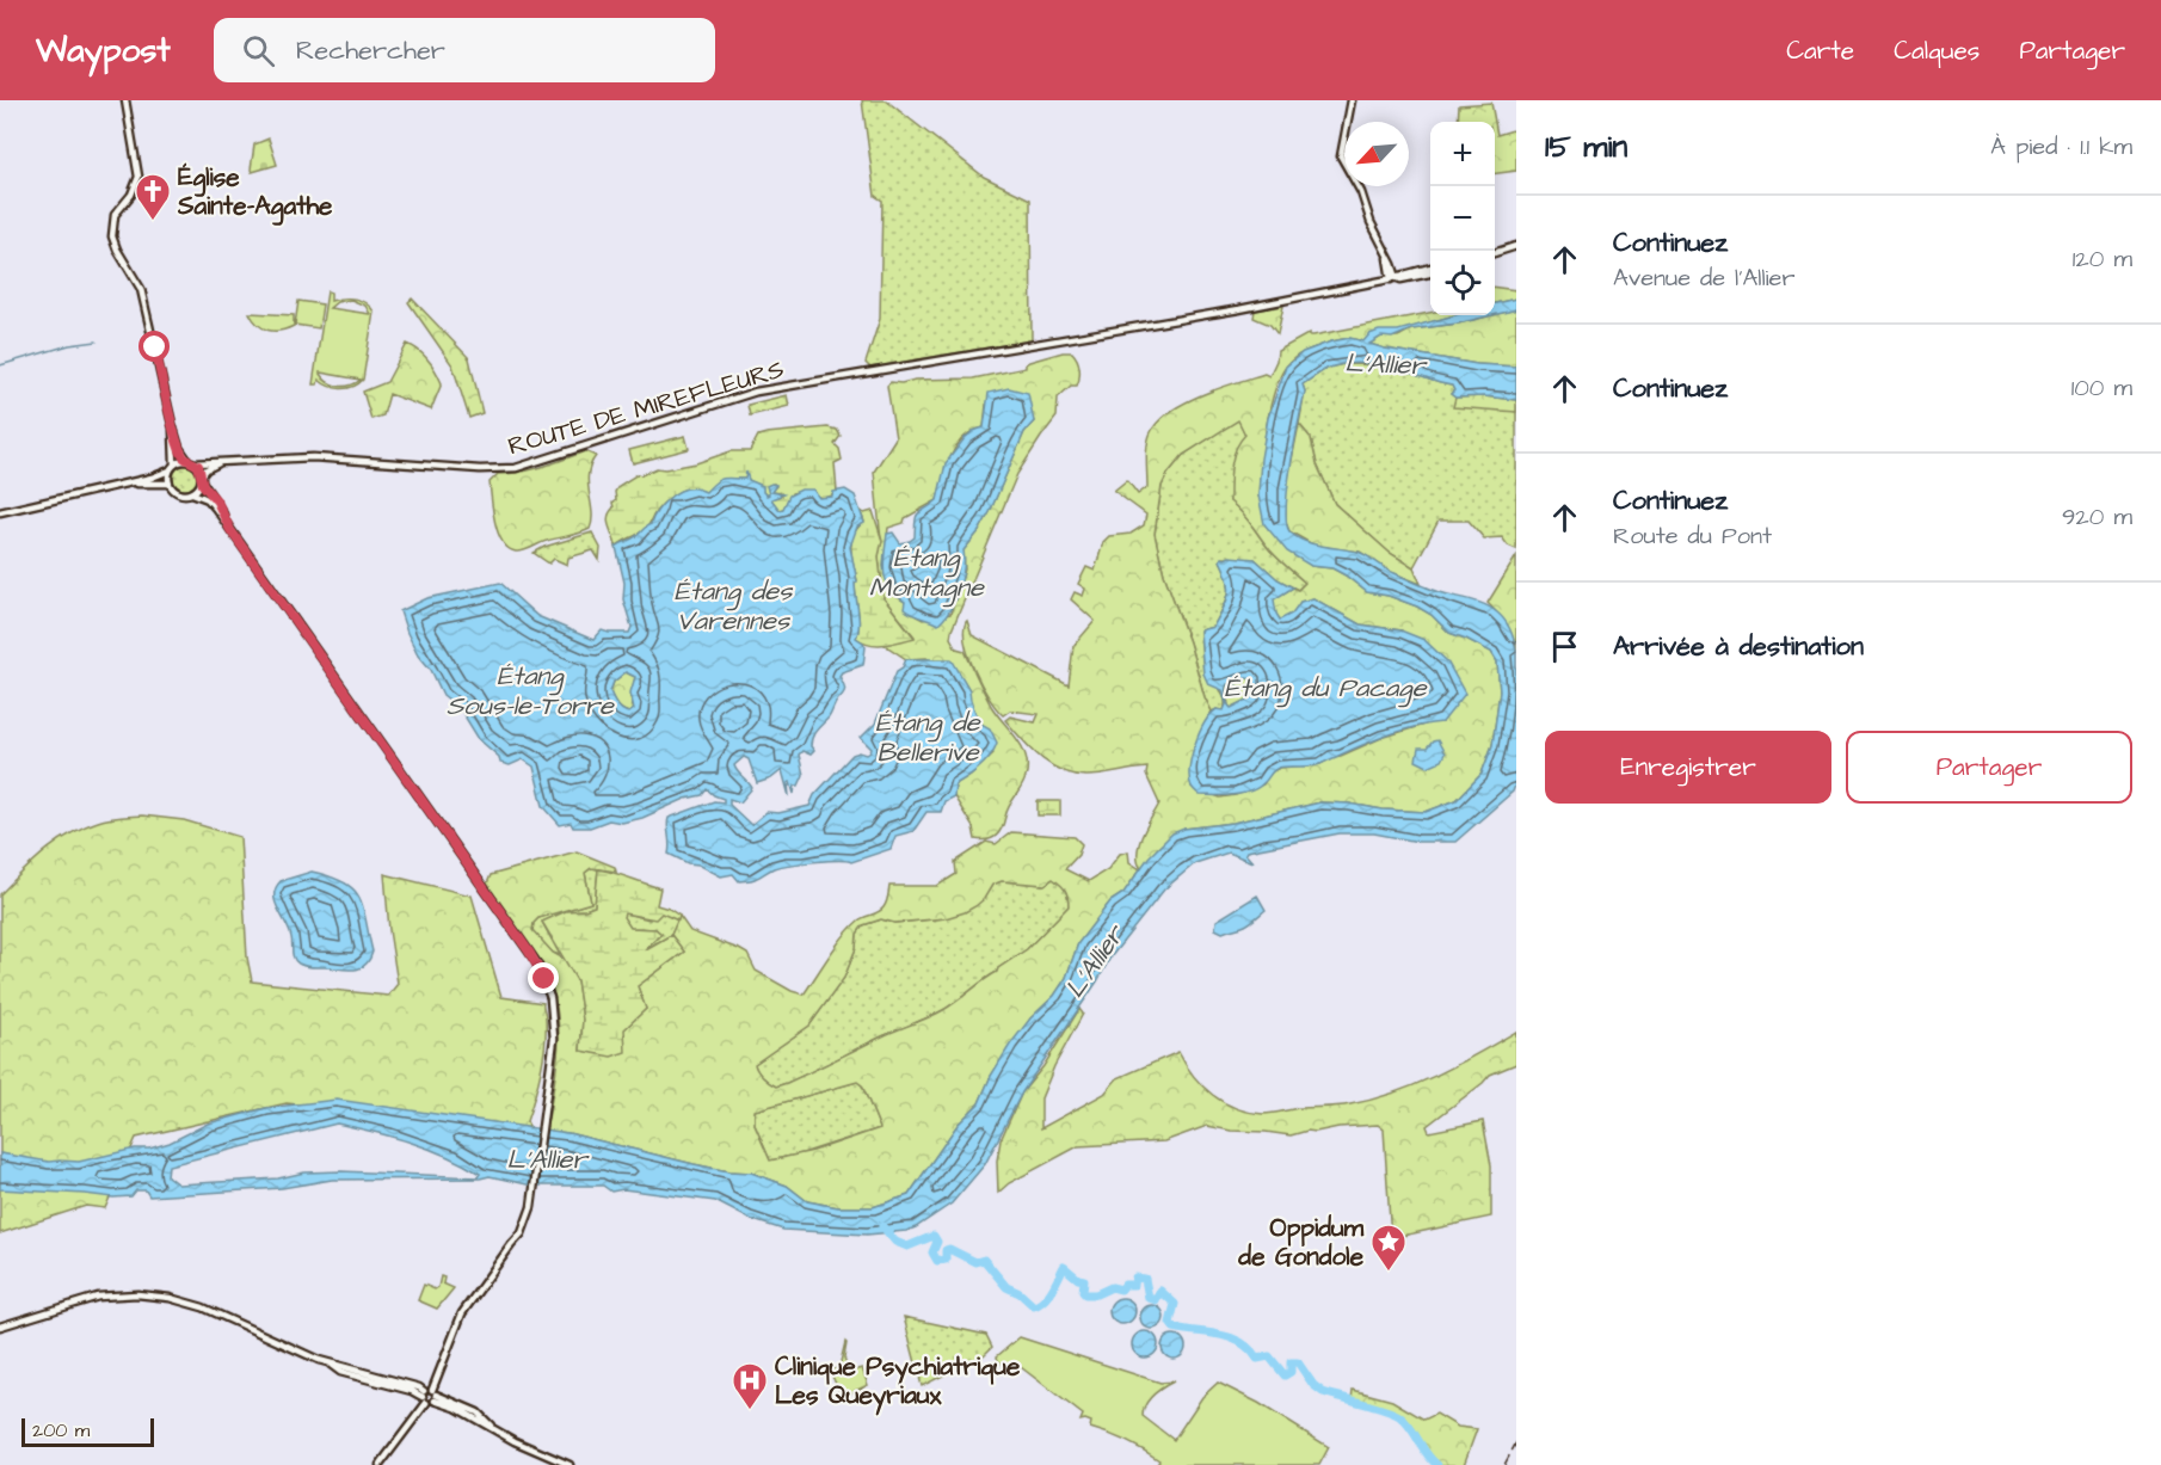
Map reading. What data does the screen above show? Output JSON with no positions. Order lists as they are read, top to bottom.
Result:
{
  "streets": {
    "main road": ["ROUTE DE MIREFLEURS"]
  },
  "water": [
    "L'Allier",
    "Étang Montagne",
    "Étang des Varennes",
    "Étang Sous-le-Torre",
    "Étang du Pacage",
    "Étang de Bellerive"
  ],
  "places": {
    "church": ["Église Sainte-Agathe"],
    "place": ["Oppidum de Gondole"],
    "hospital": ["Clinique Psychiatrique Les Queyriaux"]
  },
  "scale_bar": "200 m",
  "north": "bottom left",
  "page": {
    "header": "Waypost",
    "search": "Rechercher",
    "nav": ["Carte", "Calques", "Partager"],
    "heading": ["15 min", "À pied · 1.1 km"],
    "map_buttons": ["+", "−"],
    "list": [
      ["Continuez", "Avenue de l'Allier", "120 m"],
      ["Continuez", "100 m"],
      ["Continuez", "Route du Pont", "920 m"],
      "Arrivée à destination"
    ],
    "buttons": ["Enregistrer", "Partager"],
    "scale": "200 m"
  }
}
